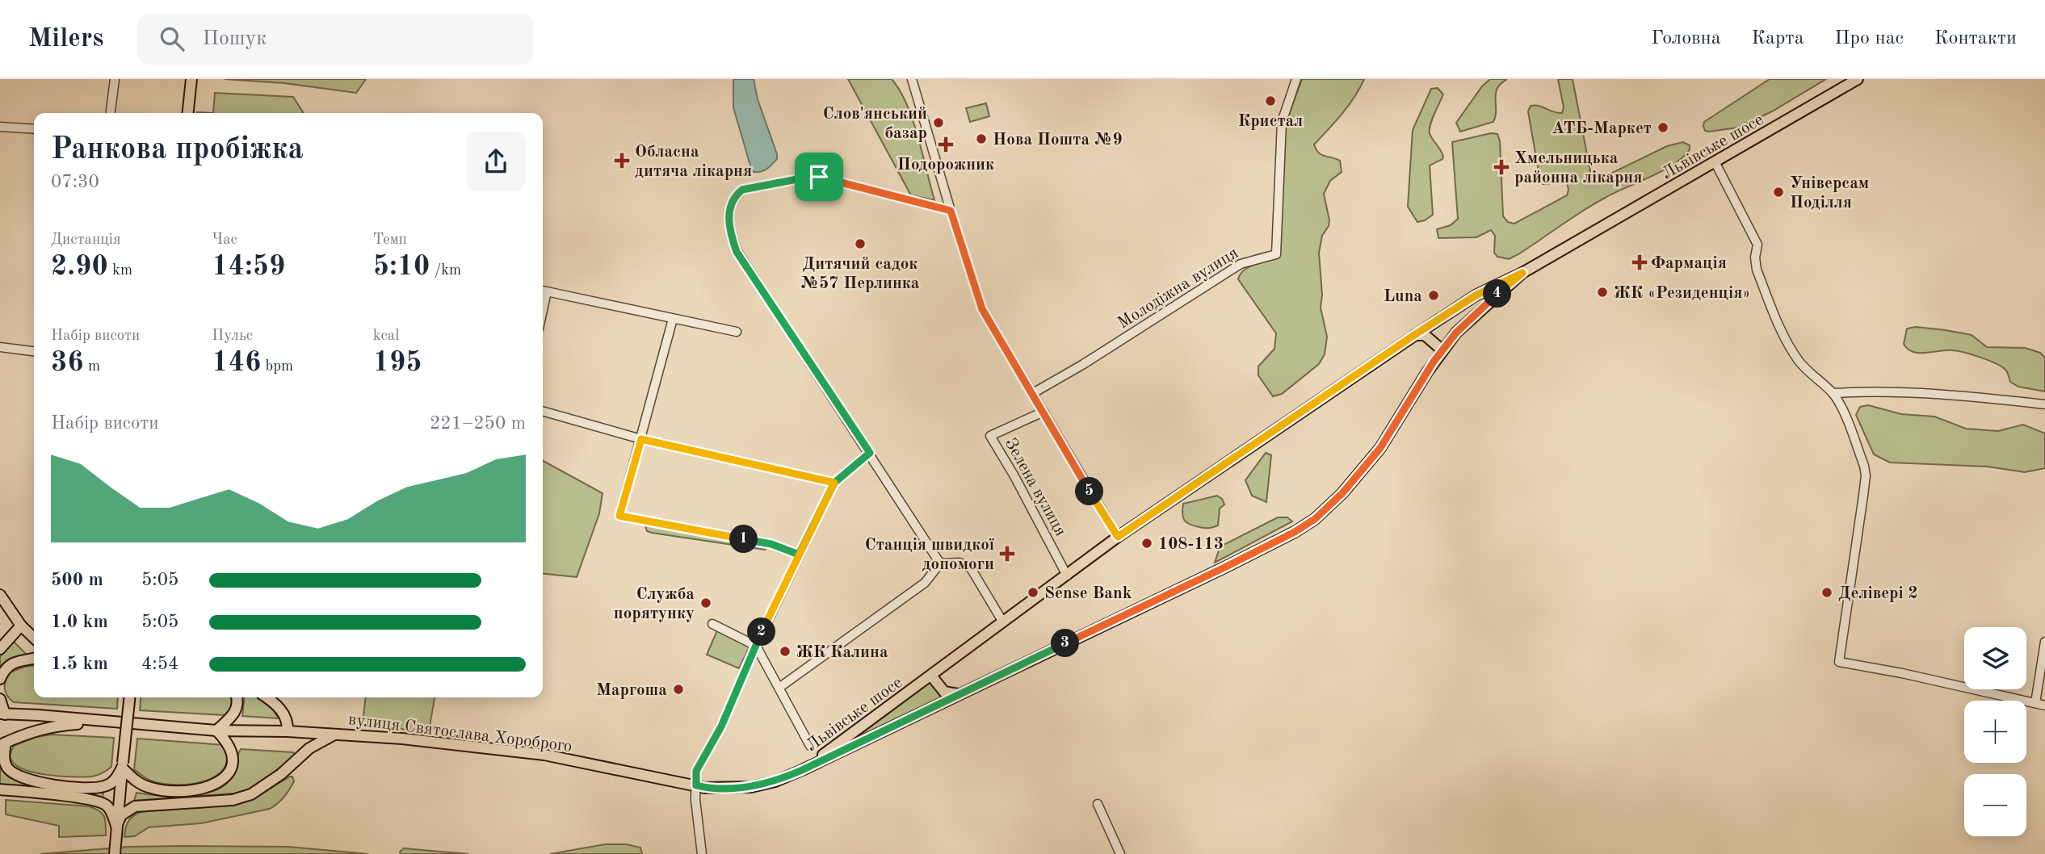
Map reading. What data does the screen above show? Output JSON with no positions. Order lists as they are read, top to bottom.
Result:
{
  "streets": {
    "main road": ["Львівське шосе", "вулиця Святослава Хороброго"],
    "street": ["Молодіжна вулиця", "Зелена вулиця"]
  },
  "crossings": [
    ["Львівське шосе", "Зелена вулиця"],
    ["Львівське шосе", "вулиця Святослава Хороброго"]
  ],
  "places": {
    "other": [
      "Кристал",
      "Слов'янський базар",
      "АТБ-Маркет",
      "Нова Пошта №9",
      "Універсам Поділля",
      "Дитячий садок №57 Перлинка",
      "ЖК «Резиденція»",
      "Luna",
      "108-113",
      "Sense Bank",
      "Делівері 2",
      "Служба порятунку",
      "ЖК Калина",
      "Маргоша"
    ],
    "health": [
      "Подорожник",
      "Обласна дитяча лікарня",
      "Хмельницька районна лікарня",
      "Фармація",
      "Станція швидкої допомоги"
    ]
  },
  "page": {
    "header": "Milers",
    "search": "Пошук",
    "nav": [
      "Головна",
      "Карта",
      "Про нас",
      "Контакти"
    ],
    "heading": ["Ранкова пробіжка", "07:30"],
    "stats": [
      ["Дистанція", "2.90 km"],
      ["Час", "14:59"],
      ["Темп", "5:10 /km"],
      ["Набір висоти", "36 m"],
      ["Пульс", "146 bpm"],
      ["kcal", "195"]
    ],
    "pins": [
      "4",
      "5",
      "1",
      "2",
      "3"
    ],
    "chart": ["Набір висоти", "221–250 m"],
    "list": [
      {
        "name": "500 m",
        "note": "5:05"
      },
      {
        "name": "1.0 km",
        "note": "5:05"
      },
      {
        "name": "1.5 km",
        "note": "4:54"
      }
    ],
    "map_buttons": ["+", "−"]
  }
}
